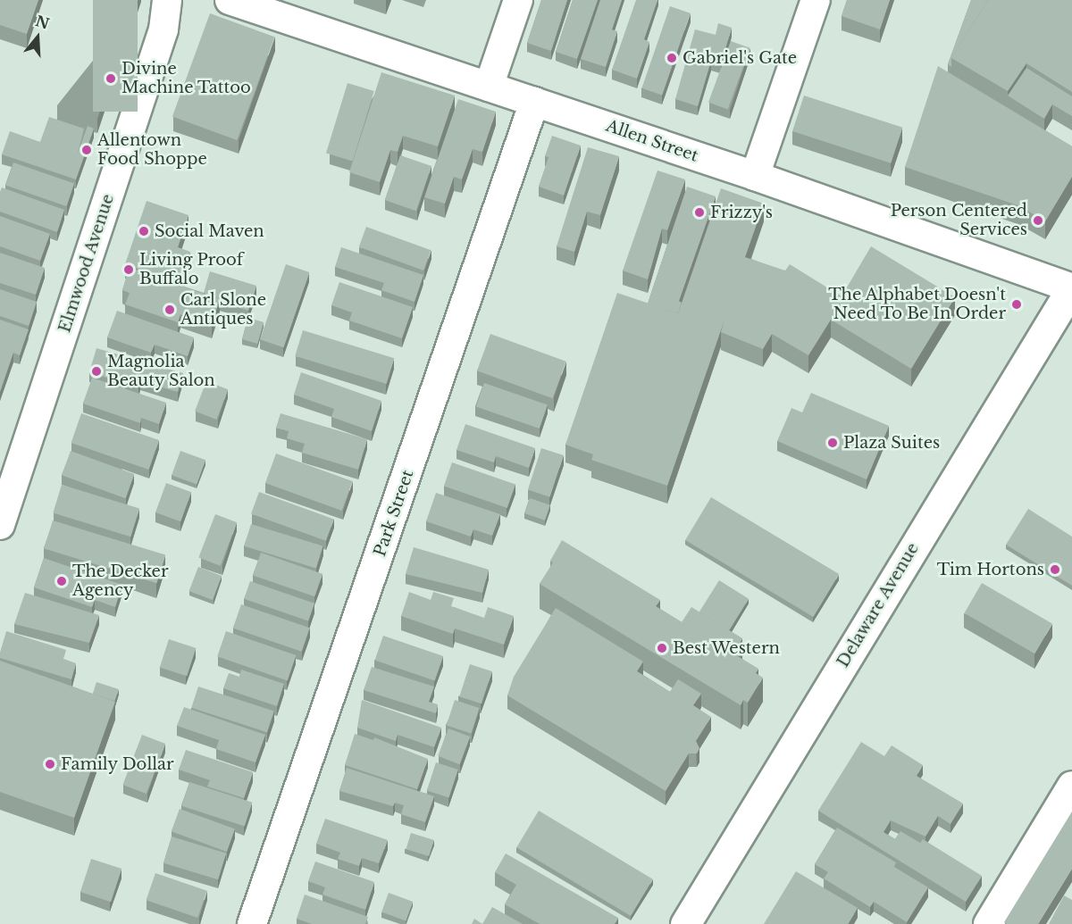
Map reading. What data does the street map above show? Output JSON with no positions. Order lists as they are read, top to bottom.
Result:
{
  "streets": {
    "main road": ["Delaware Avenue"],
    "street": ["Allen Street", "Elmwood Avenue", "Park Street"]
  },
  "crossings": [
    ["Allen Street", "Park Street"],
    ["Allen Street", "Delaware Avenue"]
  ],
  "places": [
    "Gabriel's Gate",
    "Divine Machine Tattoo",
    "Allentown Food Shoppe",
    "Frizzy's",
    "Person Centered Services",
    "Social Maven",
    "Living Proof Buffalo",
    "The Alphabet Doesn't Need To Be In Order",
    "Carl Slone Antiques",
    "Magnolia Beauty Salon",
    "Plaza Suites",
    "Tim Hortons",
    "The Decker Agency",
    "Best Western",
    "Family Dollar"
  ],
  "north": "top"
}
